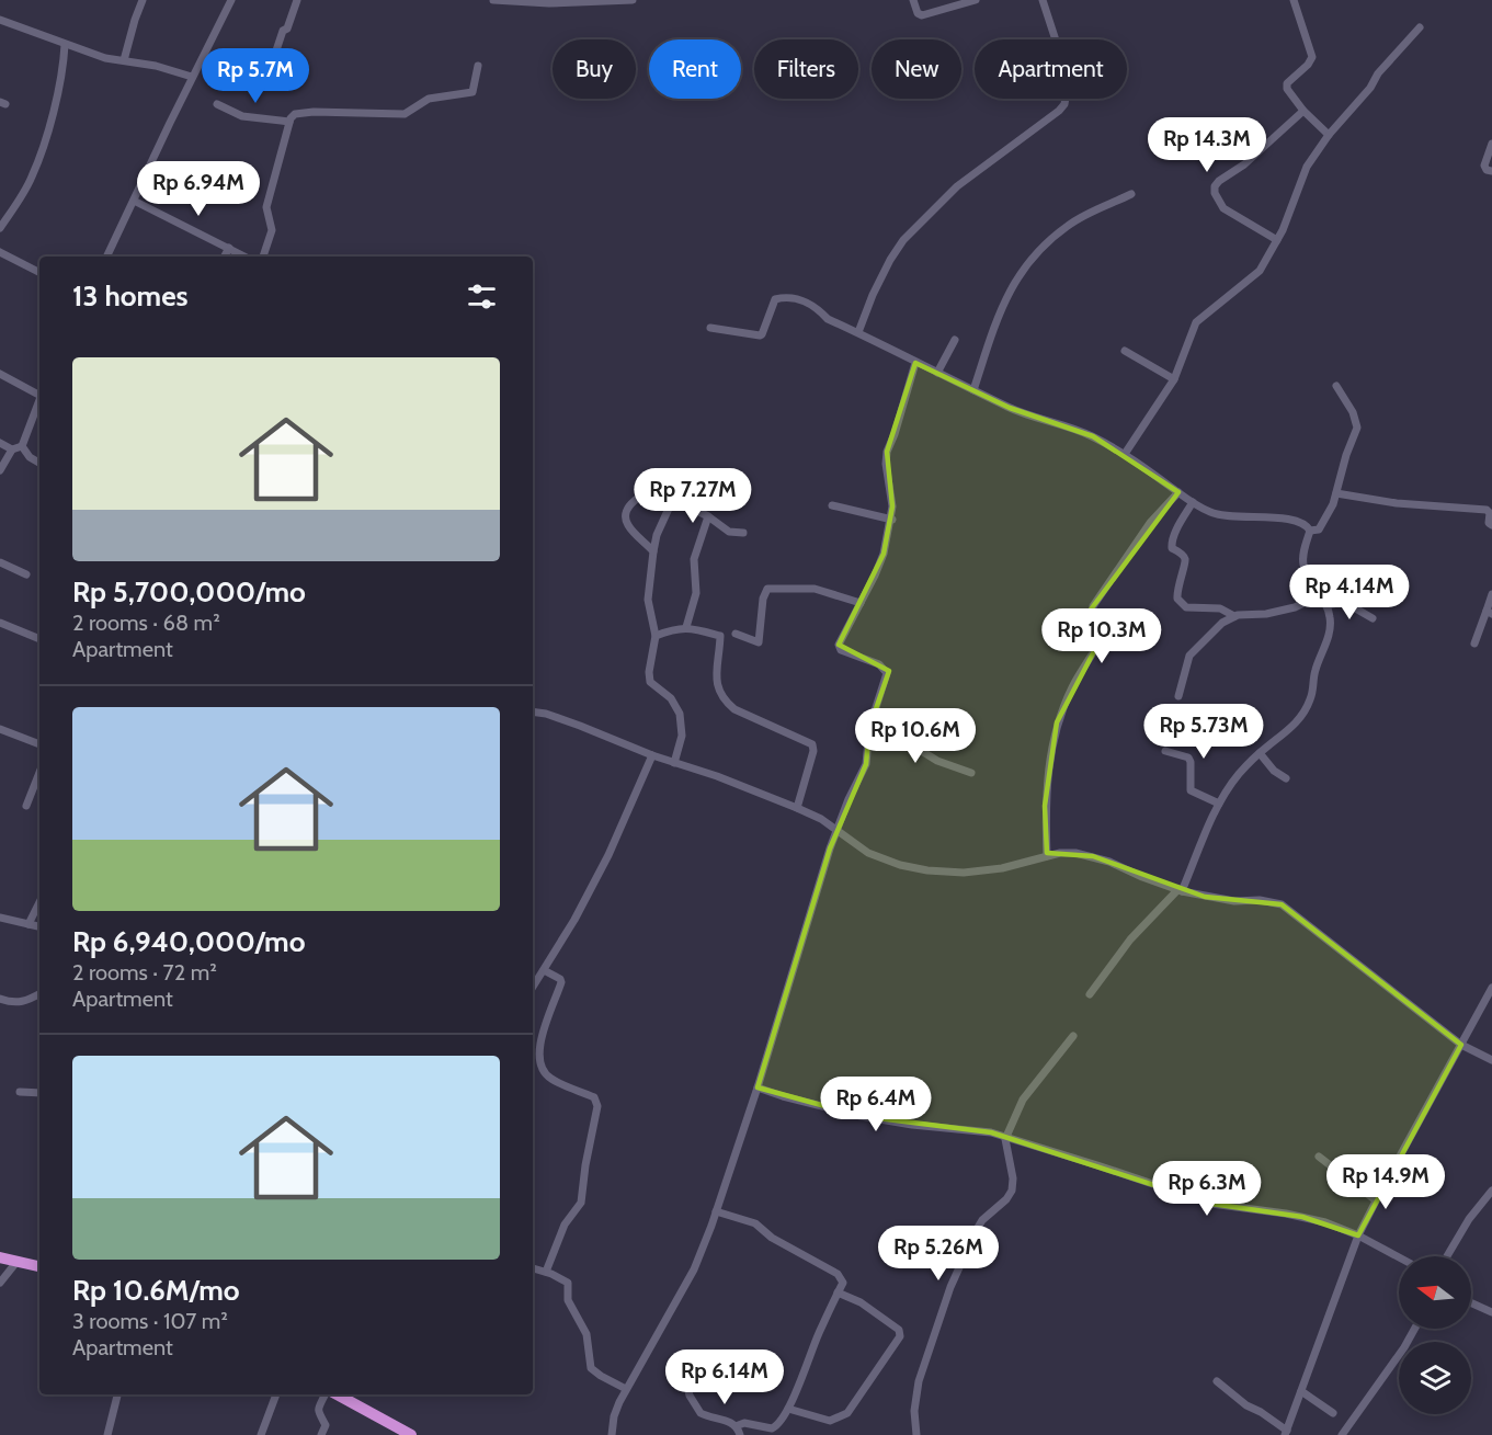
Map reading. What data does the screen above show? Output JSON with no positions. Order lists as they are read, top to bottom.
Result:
{
  "north": "left",
  "page": {
    "chip": [
      "Buy",
      "Rent",
      "Filters",
      "New",
      "Apartment"
    ],
    "price": [
      "Rp 5.7M",
      "Rp 14.3M",
      "Rp 6.94M",
      "Rp 7.27M",
      "Rp 4.14M",
      "Rp 10.3M",
      "Rp 5.73M",
      "Rp 10.6M",
      "Rp 6.4M",
      "Rp 14.9M",
      "Rp 6.3M",
      "Rp 5.26M",
      "Rp 6.14M"
    ],
    "heading": "13 homes",
    "list": [
      {
        "name": "Rp 5,700,000/mo",
        "note": "2 rooms · 68 m² · Apartment"
      },
      {
        "name": "Rp 6,940,000/mo",
        "note": "2 rooms · 72 m² · Apartment"
      },
      {
        "name": "Rp 10.6M/mo",
        "note": "3 rooms · 107 m² · Apartment"
      }
    ]
  }
}
